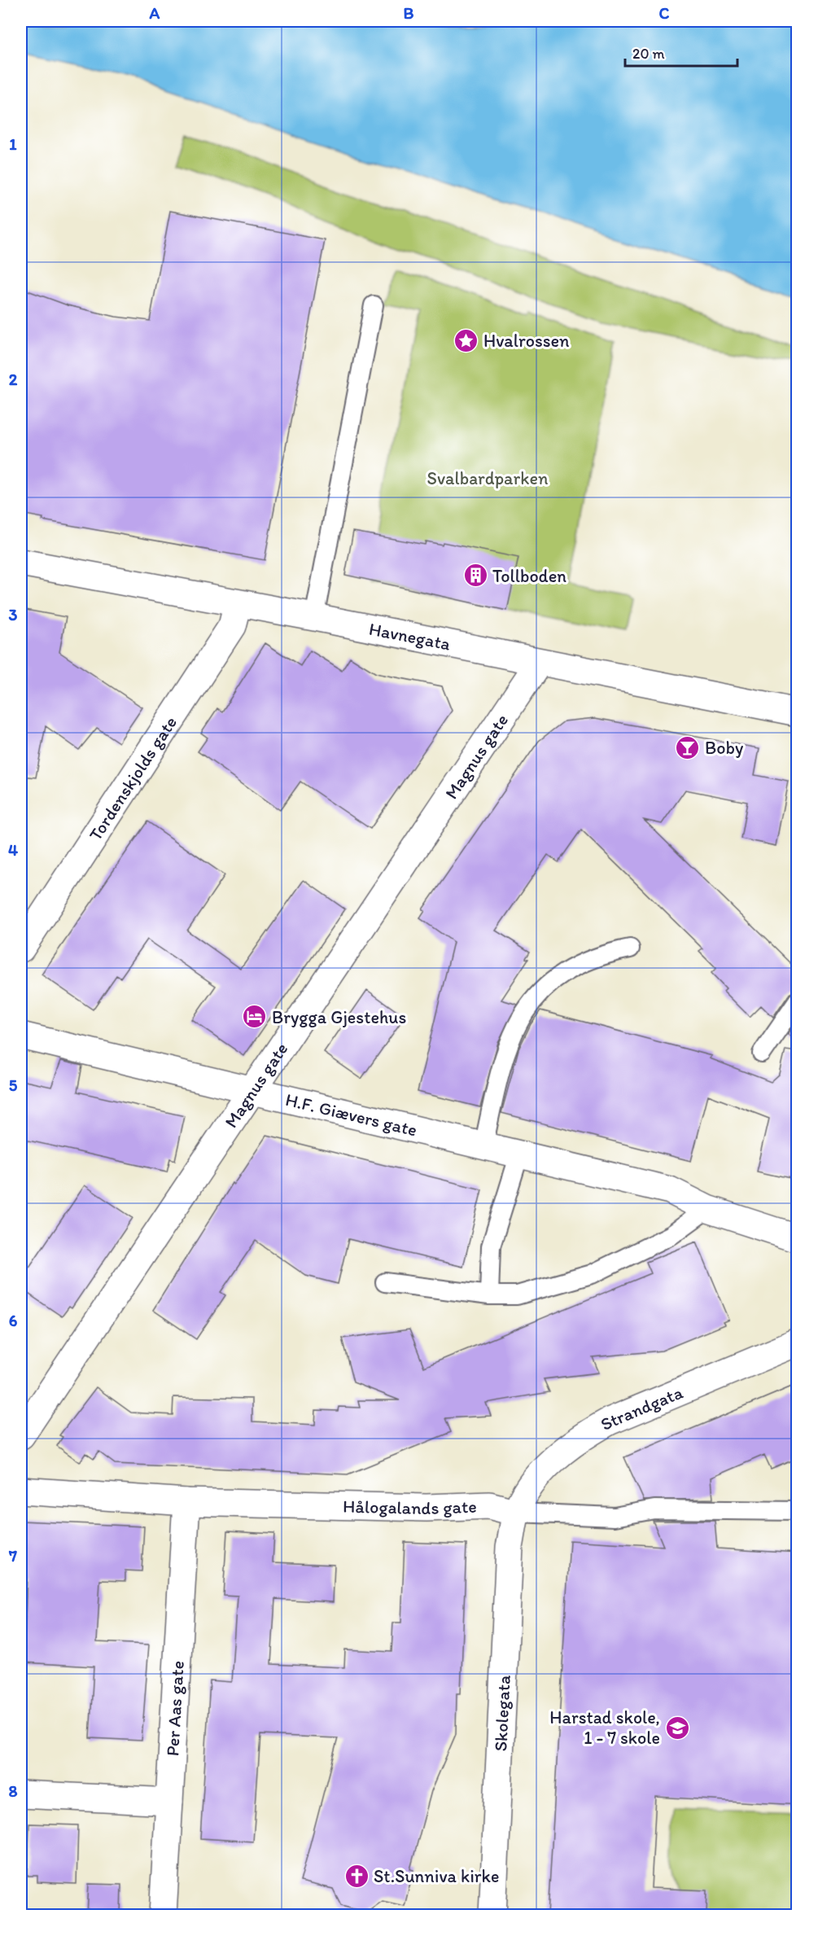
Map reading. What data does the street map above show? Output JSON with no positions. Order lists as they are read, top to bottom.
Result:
{
  "streets": {
    "main road": [
      "Havnegata",
      "Magnus gate",
      "Tordenskjolds gate",
      "H.F. Giævers gate",
      "Strandgata",
      "Hålogalands gate",
      "Per Aas gate",
      "Skolegata"
    ]
  },
  "crossings": [
    ["Havnegata", "Magnus gate"],
    ["Havnegata", "Tordenskjolds gate"],
    ["Magnus gate", "H.F. Giævers gate"],
    ["Strandgata", "Hålogalands gate"],
    ["Strandgata", "Skolegata"],
    ["Hålogalands gate", "Per Aas gate"],
    ["Hålogalands gate", "Skolegata"]
  ],
  "parks": ["Svalbardparken"],
  "places": {
    "place": ["Hvalrossen"],
    "building": ["Tollboden"],
    "bar": ["Boby"],
    "hotel": ["Brygga Gjestehus"],
    "school or university": ["Harstad skole, 1 - 7 skole"],
    "church": ["St.Sunniva kirke"]
  },
  "scale_bar": "20 m",
  "grid": {
    "columns": ["A", "B", "C"],
    "rows": [
      "1",
      "2",
      "3",
      "4",
      "5",
      "6",
      "7",
      "8"
    ]
  }
}
